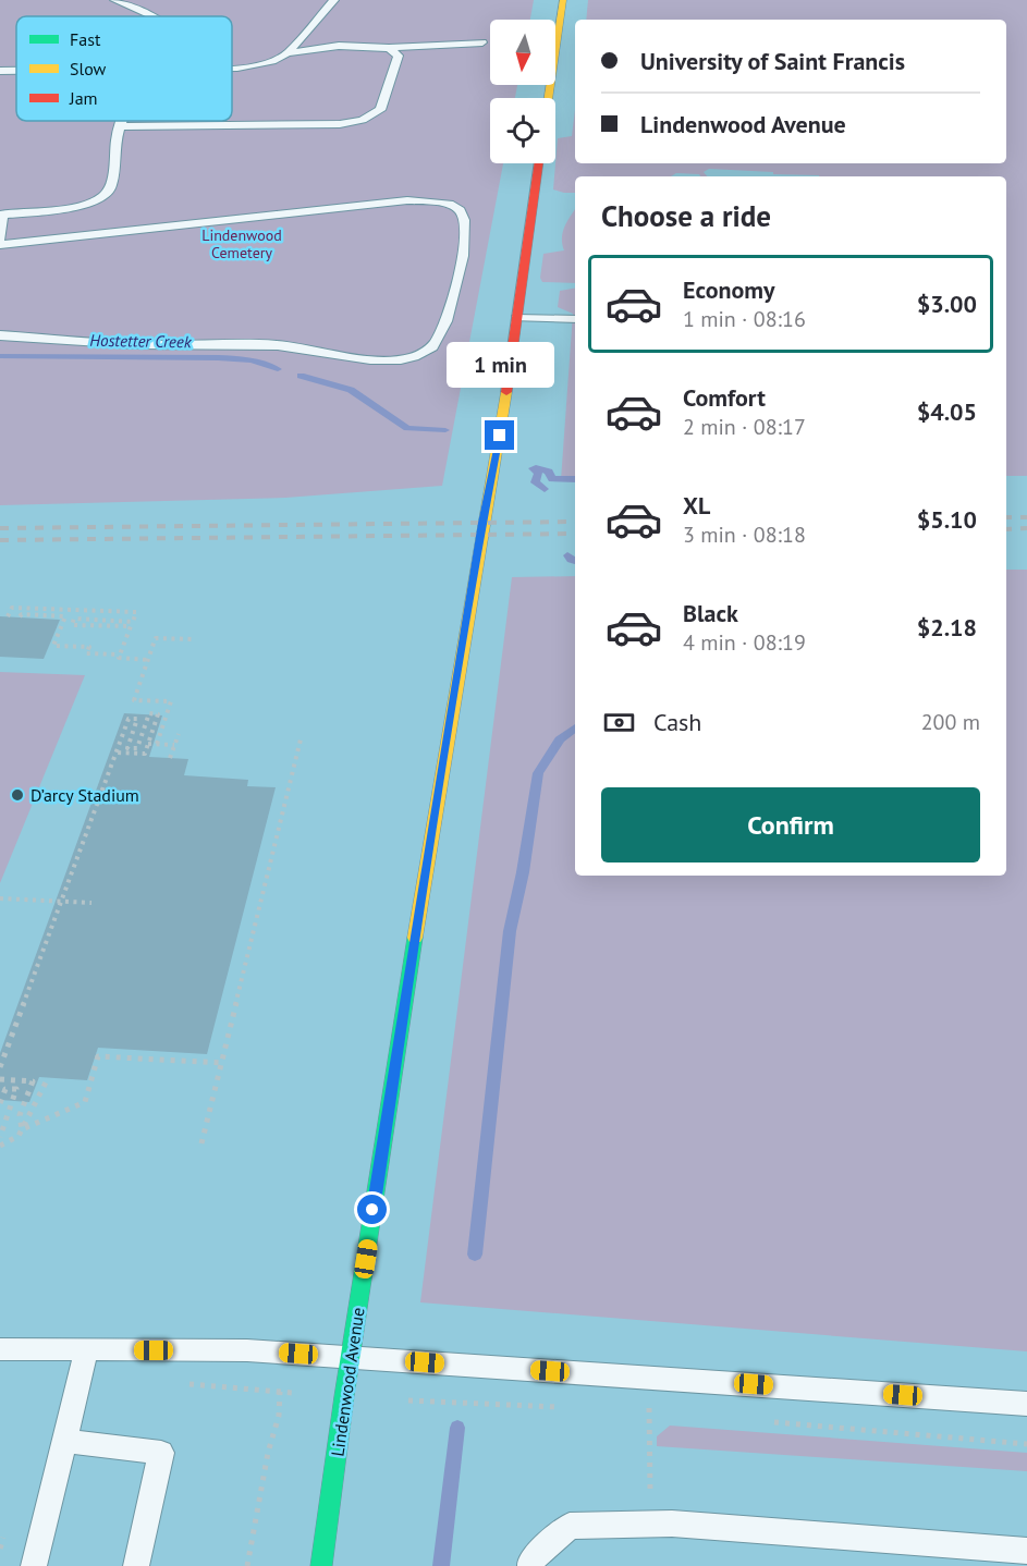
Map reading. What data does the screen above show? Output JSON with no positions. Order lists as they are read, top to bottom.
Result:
{
  "streets": {
    "street": ["Lindenwood Avenue"]
  },
  "water": ["Hostetter Creek"],
  "parks": ["Lindenwood Cemetery"],
  "places": ["D’arcy Stadium"],
  "legend": ["Fast", "Slow", "Jam"],
  "north": "bottom",
  "page": {
    "banner": ["University of Saint Francis", "Lindenwood Avenue"],
    "heading": "Choose a ride",
    "list": [
      {
        "name": "Economy",
        "note": "1 min · 08:16",
        "value": "$3.00"
      },
      {
        "name": "Comfort",
        "note": "2 min · 08:17",
        "value": "$4.05"
      },
      {
        "name": "XL",
        "note": "3 min · 08:18",
        "value": "$5.10"
      },
      {
        "name": "Black",
        "note": "4 min · 08:19",
        "value": "$2.18"
      }
    ],
    "bubble": "1 min",
    "pay": ["Cash", "200 m"],
    "buttons": "Confirm"
  }
}
